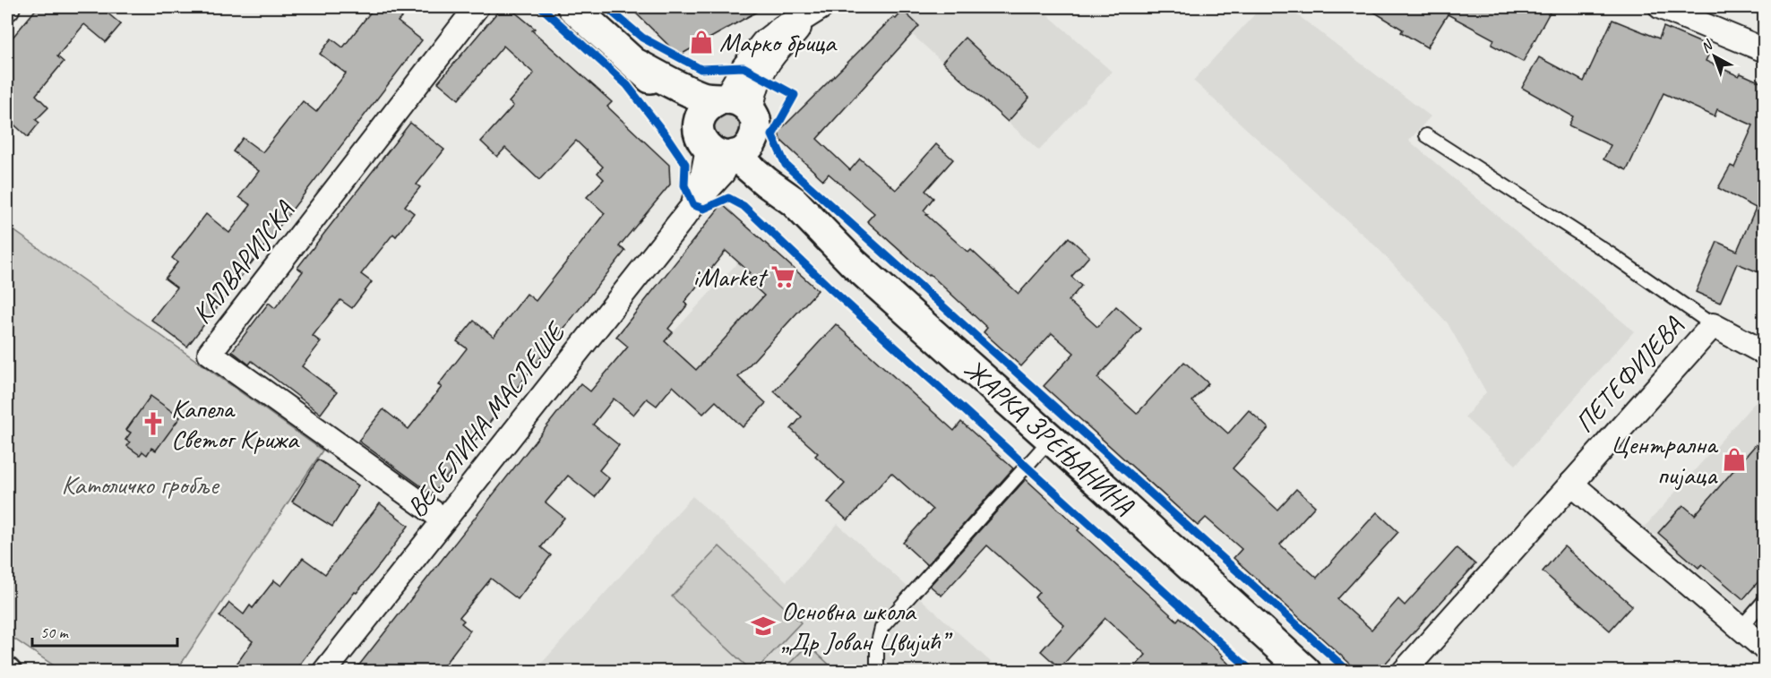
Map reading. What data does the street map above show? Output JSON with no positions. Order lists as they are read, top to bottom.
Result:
{
  "streets": {
    "main road": ["ЖАРКА ЗРЕЊАНИНА"],
    "street": ["КАЛВАРИЈСКА", "ПЕТЕФИЈЕВА", "ВЕСЕЛИНА МАСЛЕШЕ"]
  },
  "crossings": [
    ["КАЛВАРИЈСКА", "ВЕСЕЛИНА МАСЛЕШЕ"],
    ["ВЕСЕЛИНА МАСЛЕШЕ", "ЖАРКА ЗРЕЊАНИНА"]
  ],
  "parks": ["Католичко гробље"],
  "places": {
    "shop": ["Марко брица", "Централна пијаца"],
    "supermarket": ["iMarket"],
    "church": ["Капела Светог Крижа"],
    "school or university": ["Основна школа „Др Јован Цвијић”"]
  },
  "scale_bar": "50 m",
  "north": "top left"
}
